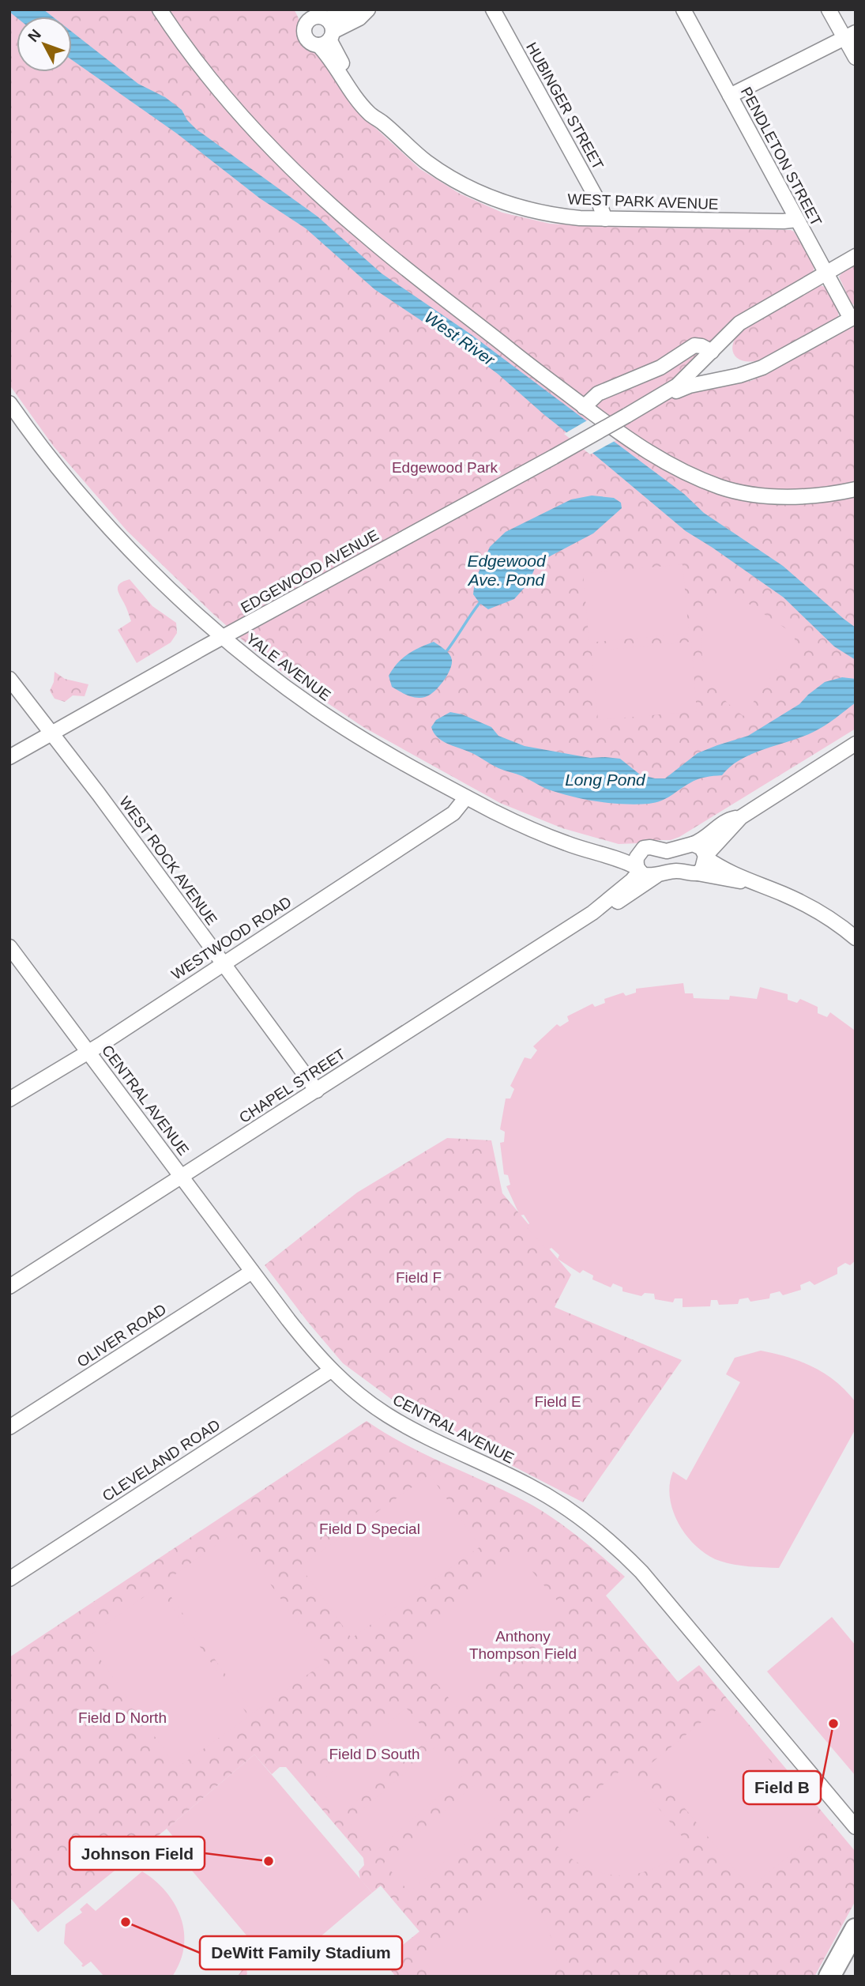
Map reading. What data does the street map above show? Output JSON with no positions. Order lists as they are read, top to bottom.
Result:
{
  "streets": {
    "street": [
      "HUBINGER STREET",
      "PENDLETON STREET",
      "WEST PARK AVENUE",
      "EDGEWOOD AVENUE",
      "YALE AVENUE",
      "WEST ROCK AVENUE",
      "WESTWOOD ROAD",
      "CHAPEL STREET",
      "CENTRAL AVENUE",
      "OLIVER ROAD",
      "CLEVELAND ROAD"
    ]
  },
  "crossings": [
    ["HUBINGER STREET", "WEST PARK AVENUE"],
    ["PENDLETON STREET", "WEST PARK AVENUE"],
    ["PENDLETON STREET", "EDGEWOOD AVENUE"],
    ["EDGEWOOD AVENUE", "YALE AVENUE"],
    ["EDGEWOOD AVENUE", "WEST ROCK AVENUE"],
    ["YALE AVENUE", "WESTWOOD ROAD"],
    ["YALE AVENUE", "CHAPEL STREET"],
    ["WEST ROCK AVENUE", "WESTWOOD ROAD"],
    ["WEST ROCK AVENUE", "CHAPEL STREET"],
    ["WESTWOOD ROAD", "CENTRAL AVENUE"],
    ["CHAPEL STREET", "CENTRAL AVENUE"],
    ["CENTRAL AVENUE", "OLIVER ROAD"],
    ["CENTRAL AVENUE", "CLEVELAND ROAD"]
  ],
  "water": ["West River", "Edgewood Ave. Pond", "Long Pond"],
  "parks": [
    "Edgewood Park",
    "Field F",
    "Field E",
    "Field D Special",
    "Anthony Thompson Field",
    "Field D North",
    "Field D South"
  ],
  "places": ["Field B", "Johnson Field", "DeWitt Family Stadium"],
  "north": "top left"
}
